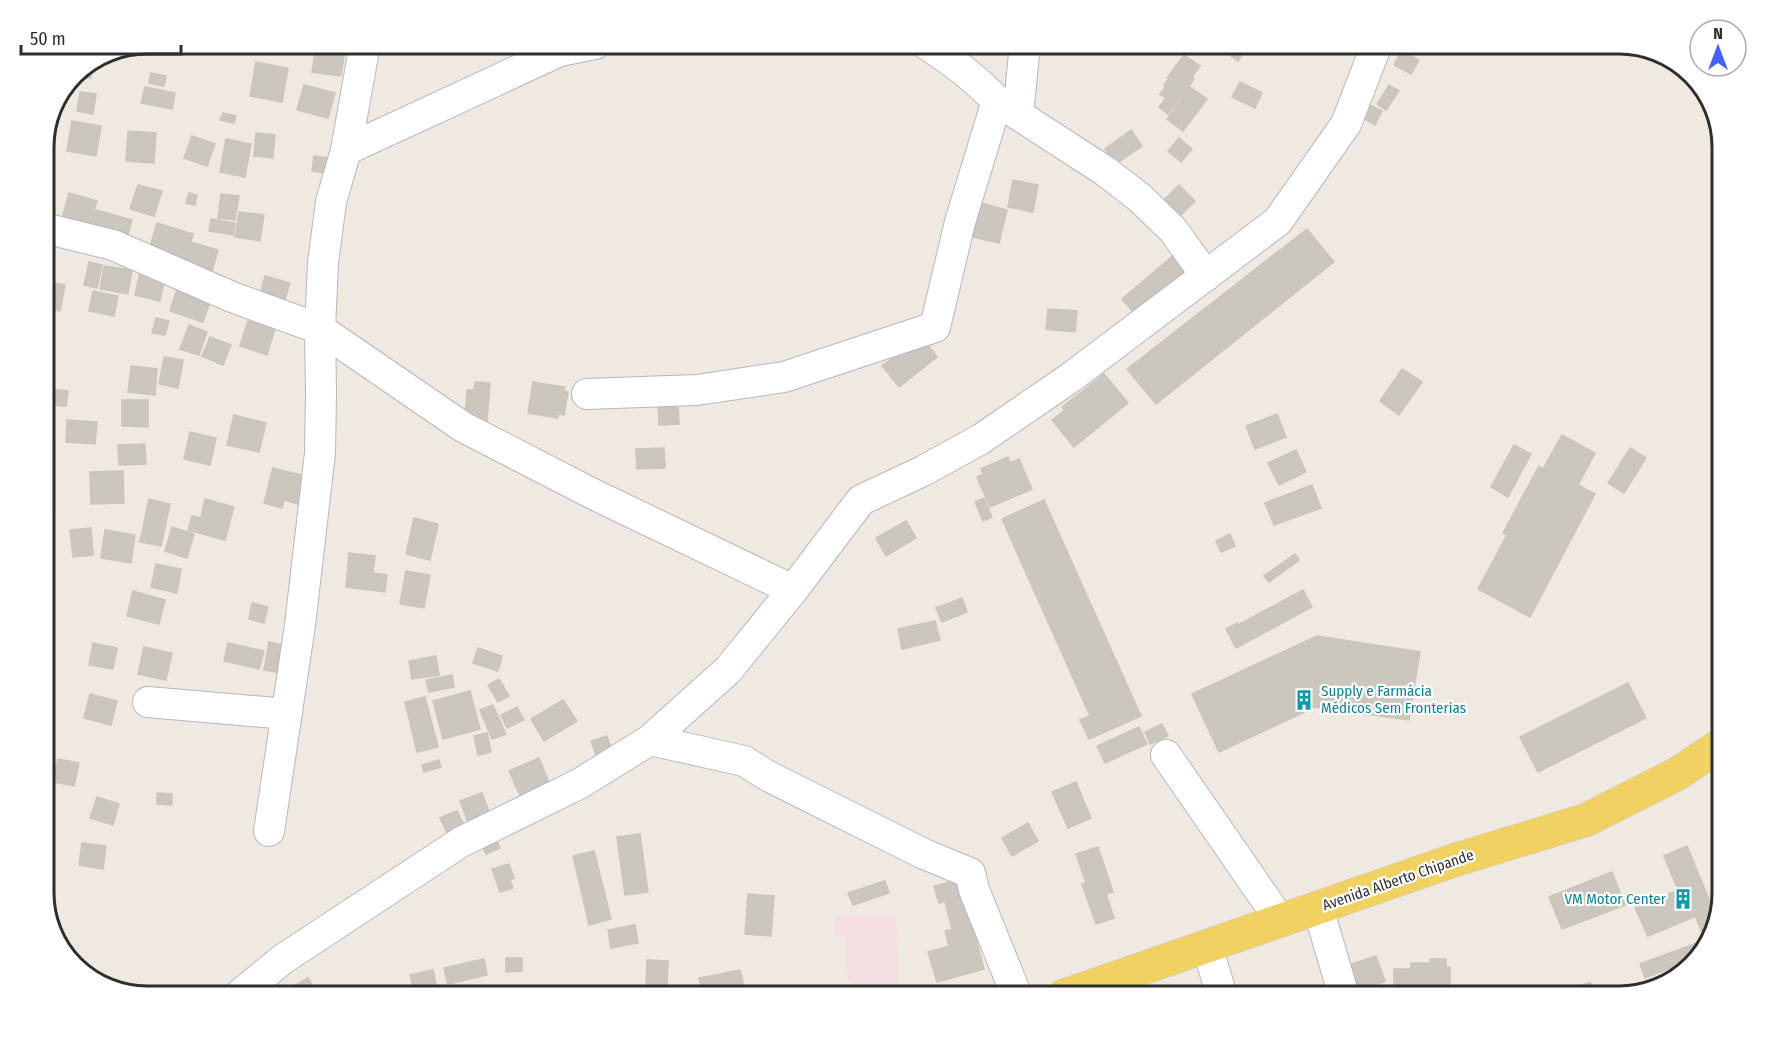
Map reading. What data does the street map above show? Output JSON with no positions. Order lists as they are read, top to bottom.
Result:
{
  "streets": {
    "main road": ["Avenida Alberto Chipande"]
  },
  "places": {
    "building": ["Supply e Farmácia Médicos Sem Fronterias", "VM Motor Center"]
  },
  "scale_bar": "50 m",
  "north": "top"
}
